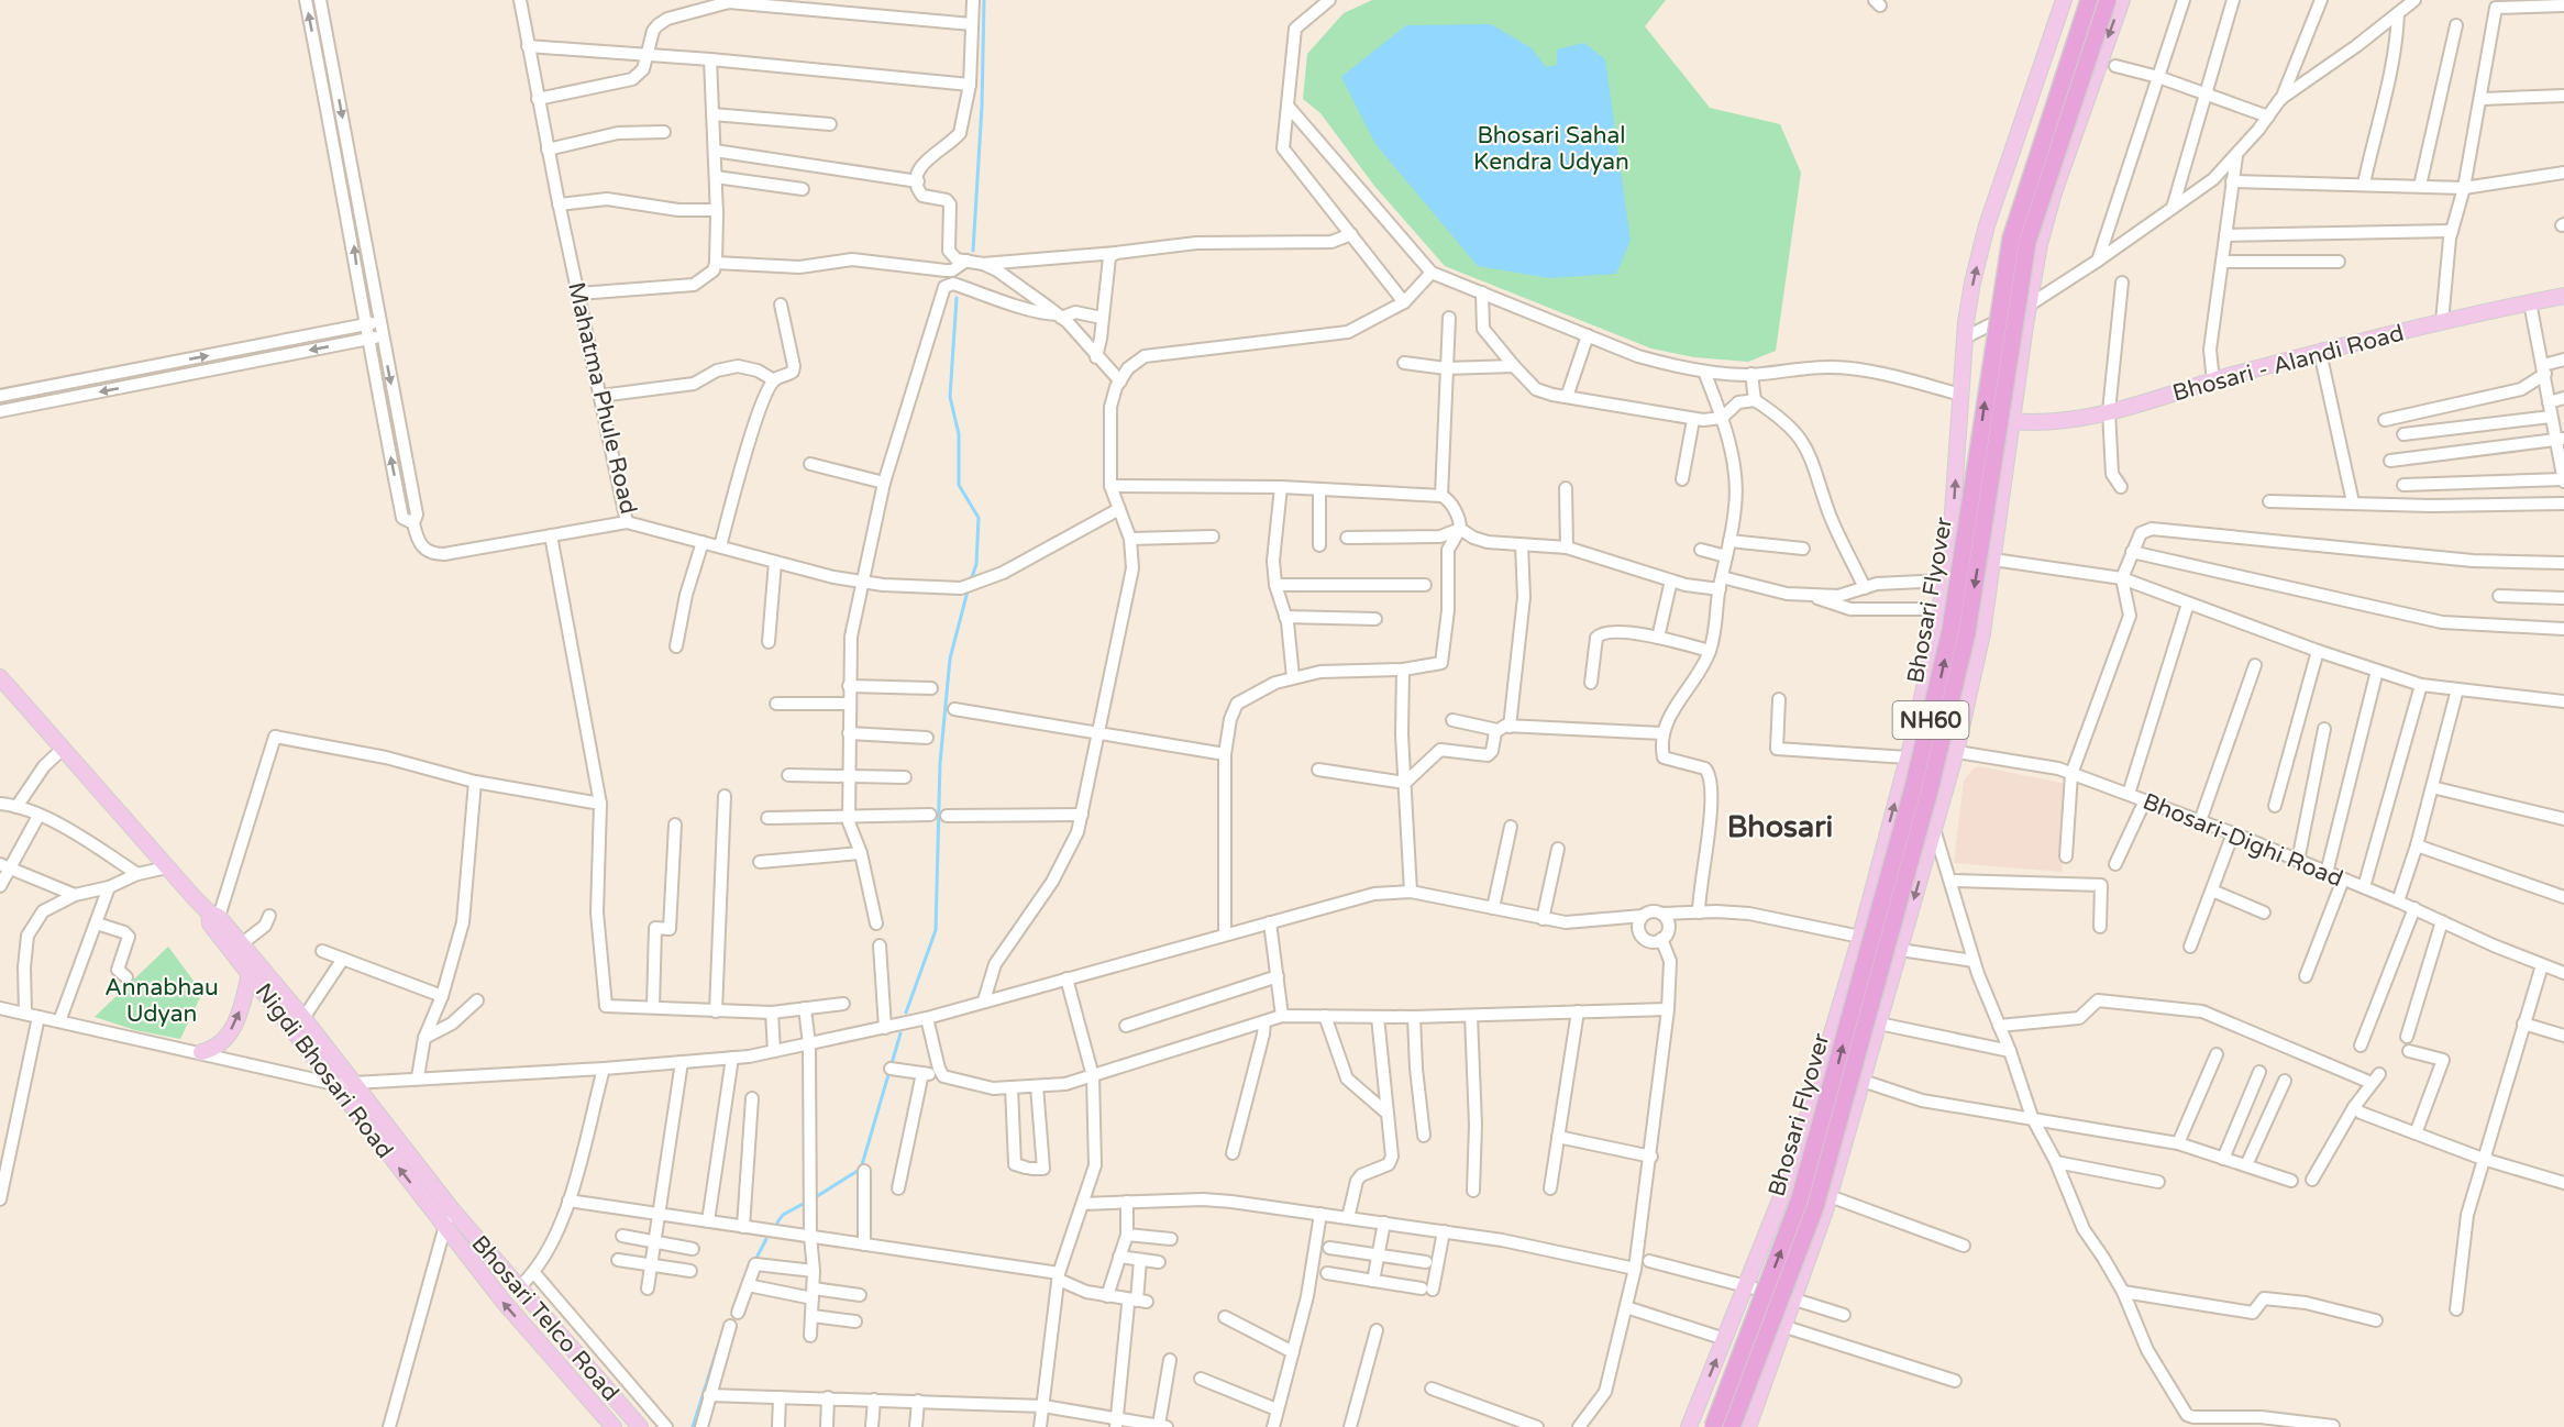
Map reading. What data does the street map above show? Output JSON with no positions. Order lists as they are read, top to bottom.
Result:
{
  "streets": {
    "highway": ["Bhosari Flyover", "NH60"],
    "main road": ["Bhosari - Alandi Road", "Nigdi Bhosari Road", "Bhosari Telco Road"],
    "street": ["Mahatma Phule Road", "Bhosari-Dighi Road"]
  },
  "crossings": [
    ["Nigdi Bhosari Road", "Bhosari Telco Road"]
  ],
  "districts": ["Bhosari"],
  "parks": ["Bhosari Sahal Kendra Udyan", "Annabhau Udyan"]
}
